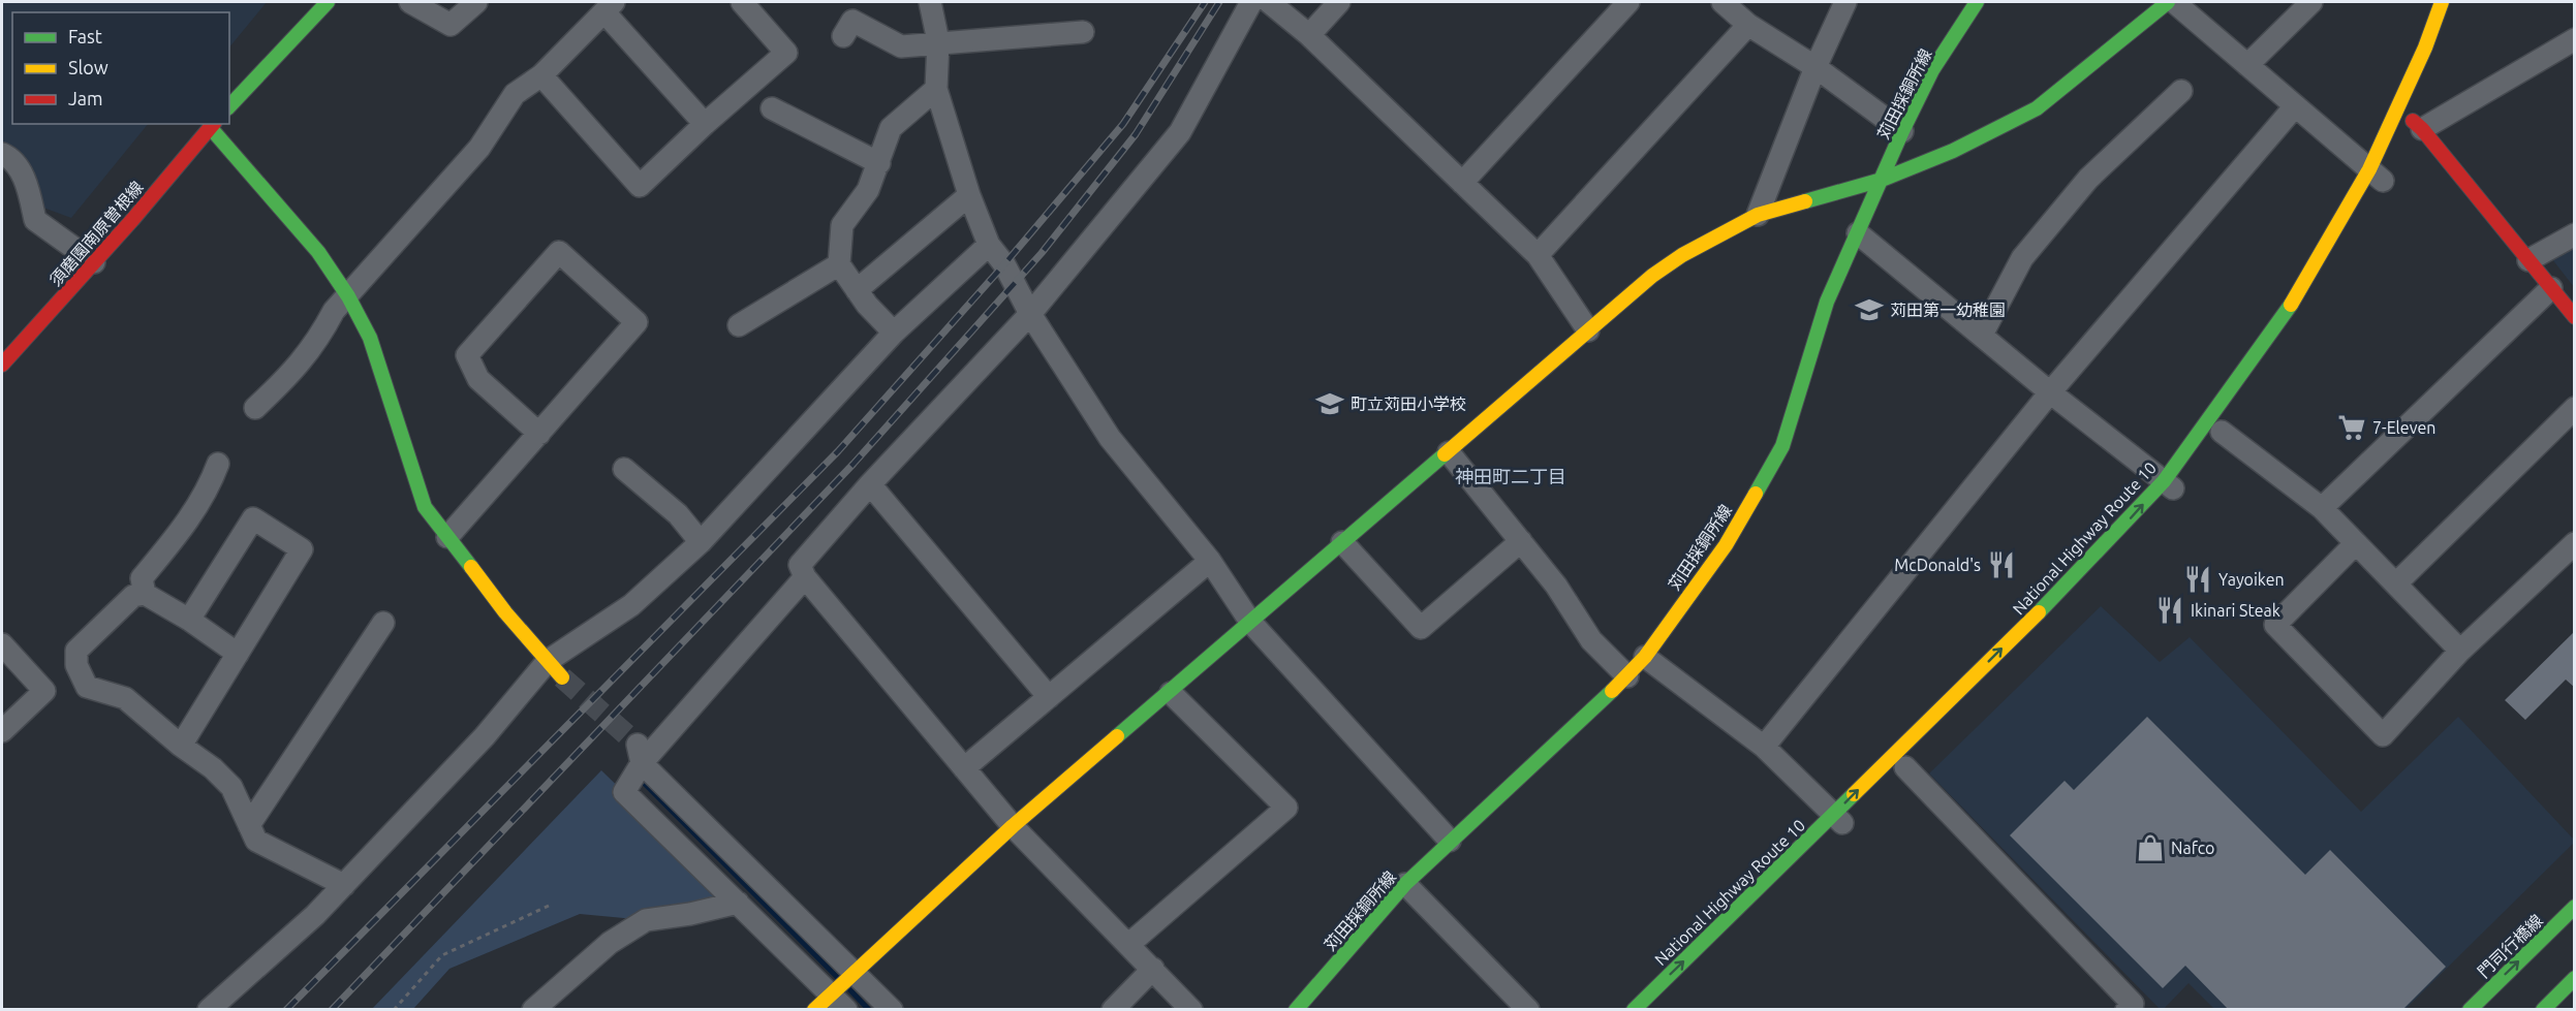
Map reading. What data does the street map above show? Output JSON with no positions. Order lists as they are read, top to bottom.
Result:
{
  "streets": {
    "main road": [
      "苅田採銅所線",
      "須磨園南原曽根線",
      "National Highway Route 10",
      "門司行橋線"
    ]
  },
  "one_way": ["National Highway Route 10"],
  "districts": ["神田町二丁目"],
  "places": {
    "school or university": ["苅田第一幼稚園", "町立苅田小学校"],
    "supermarket": ["7-Eleven"],
    "restaurant": ["McDonald's", "Yayoiken", "Ikinari Steak"],
    "shop": ["Nafco"]
  },
  "legend": ["Fast", "Slow", "Jam"]
}
